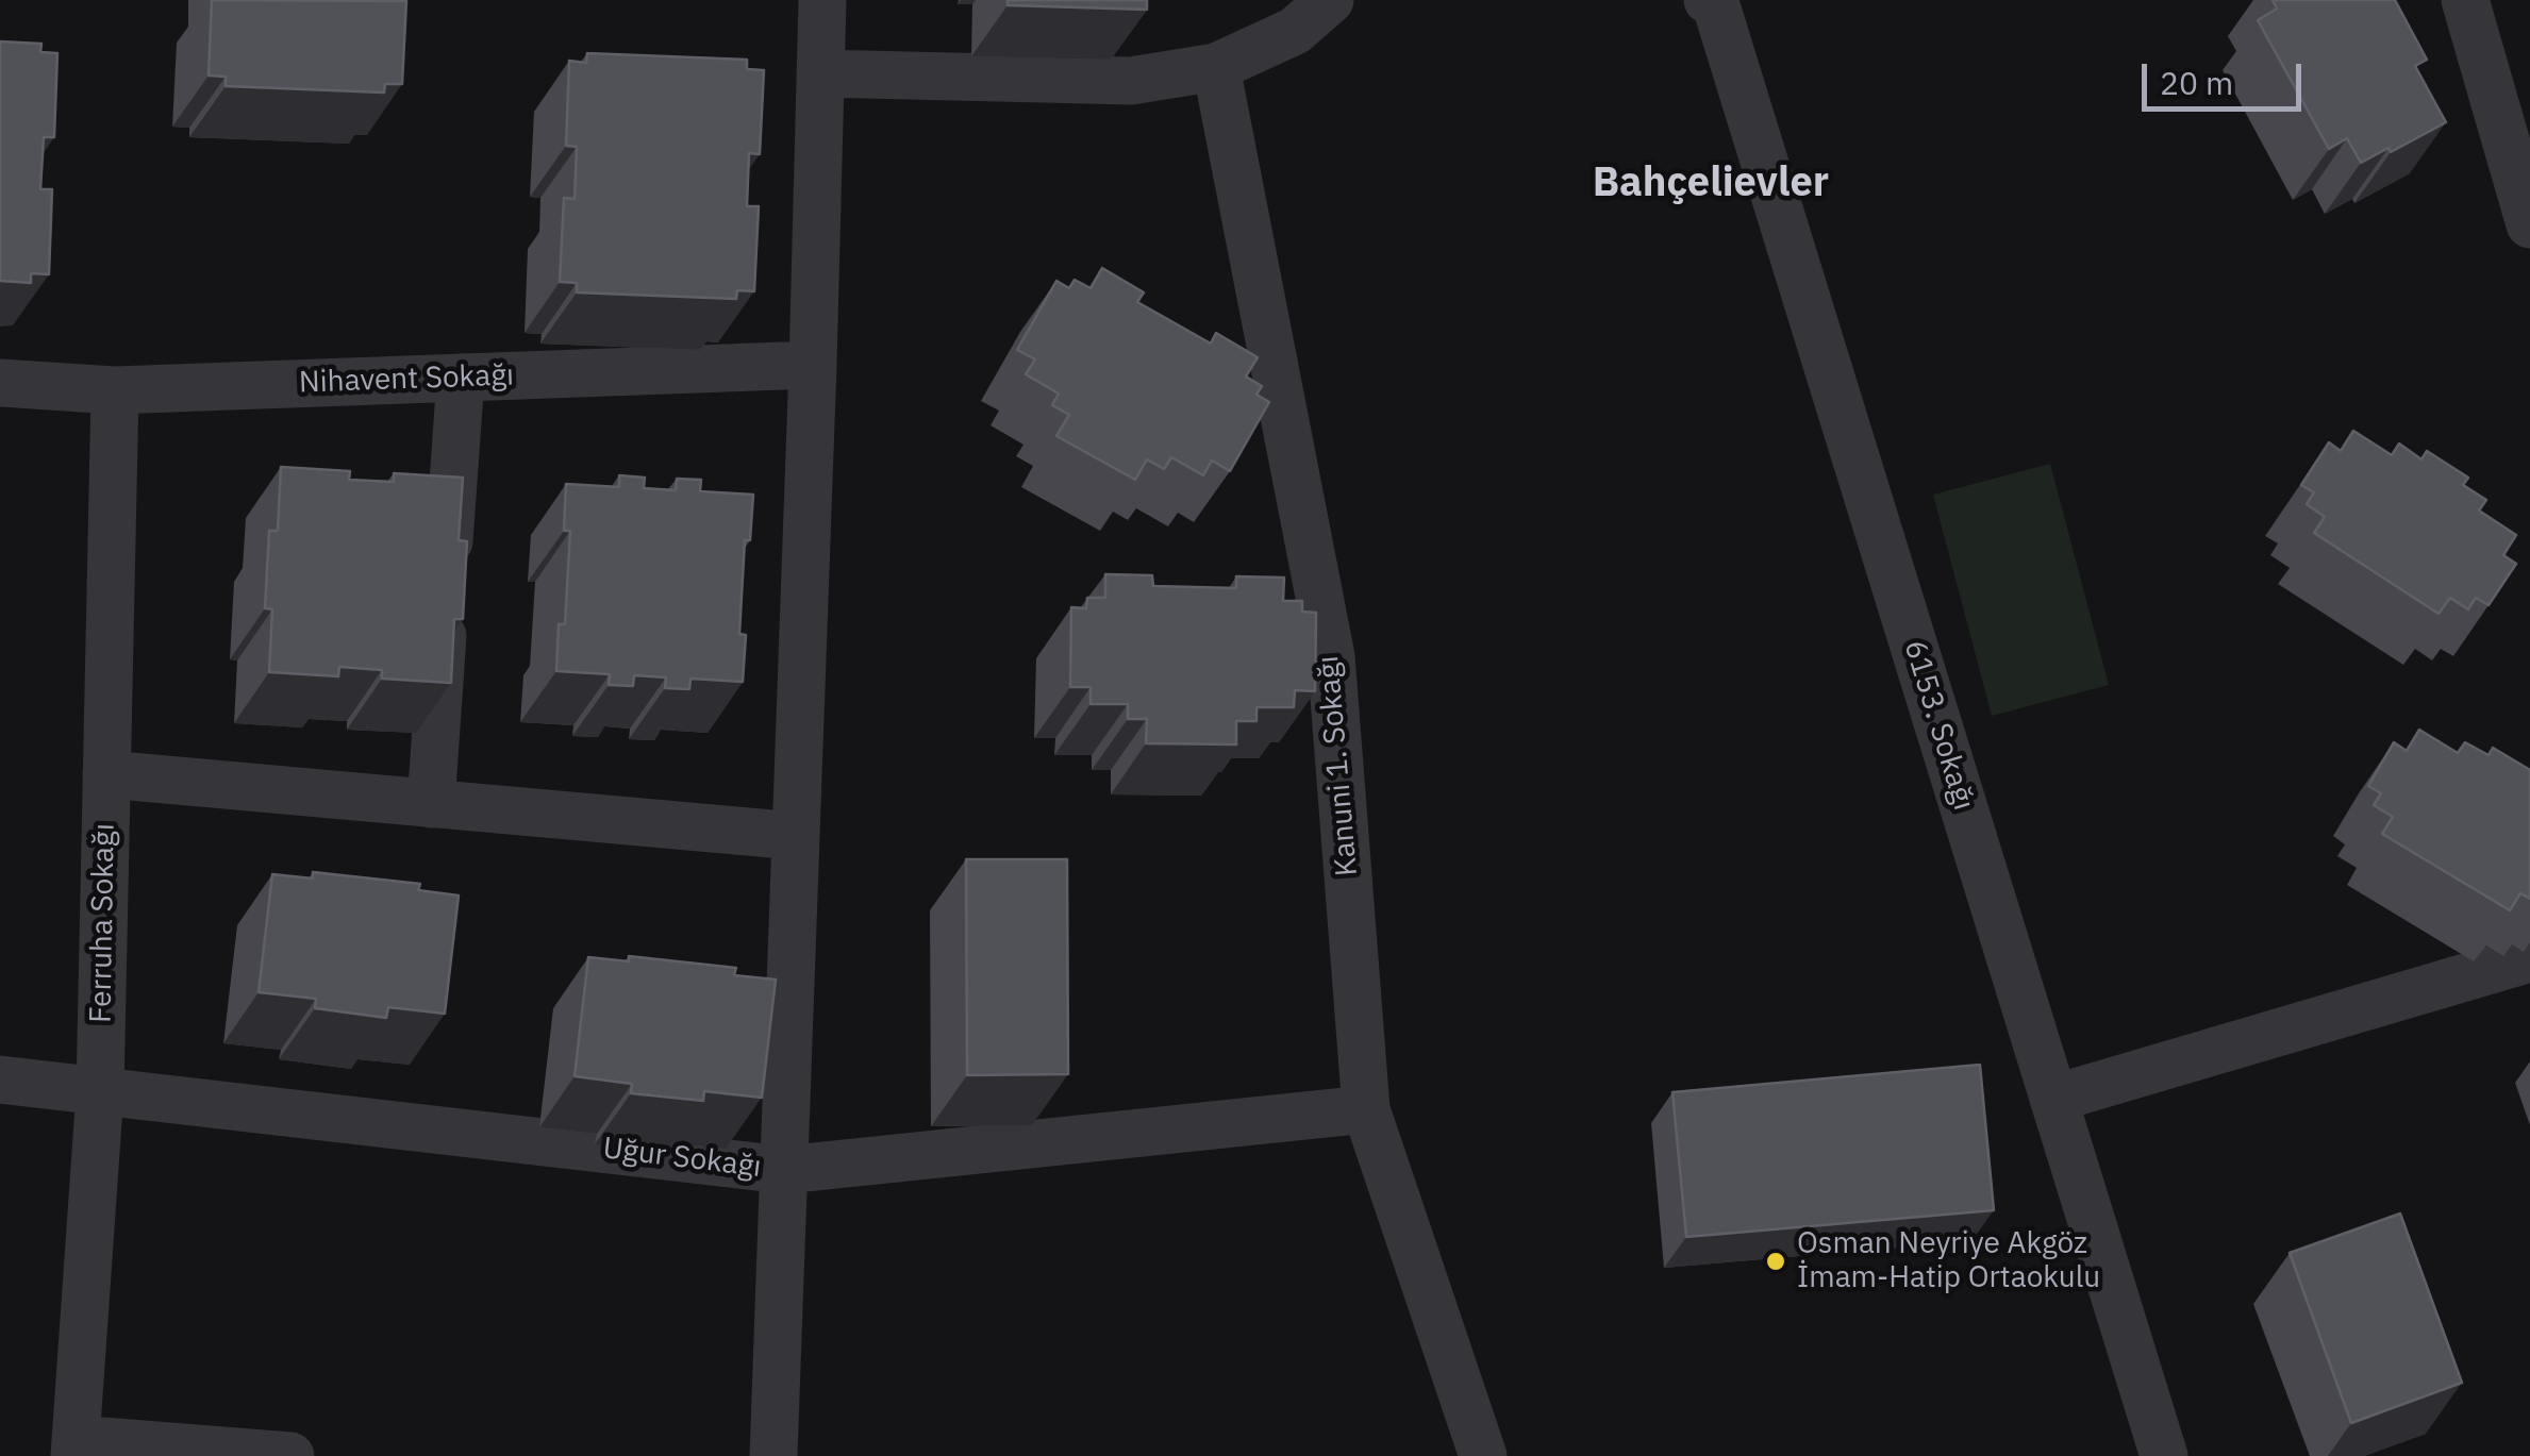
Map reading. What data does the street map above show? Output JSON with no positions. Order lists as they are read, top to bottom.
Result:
{
  "streets": {
    "street": [
      "Nihavent Sokağı",
      "6153. Sokağı",
      "Kanuni 1. Sokağı",
      "Ferruha Sokağı",
      "Uğur Sokağı"
    ]
  },
  "crossings": [
    ["Nihavent Sokağı", "Ferruha Sokağı"],
    ["Kanuni 1. Sokağı", "Uğur Sokağı"],
    ["Ferruha Sokağı", "Uğur Sokağı"]
  ],
  "districts": ["Bahçelievler"],
  "places": ["Osman Neyriye Akgöz İmam-Hatip Ortaokulu"],
  "scale_bar": "20 m"
}
